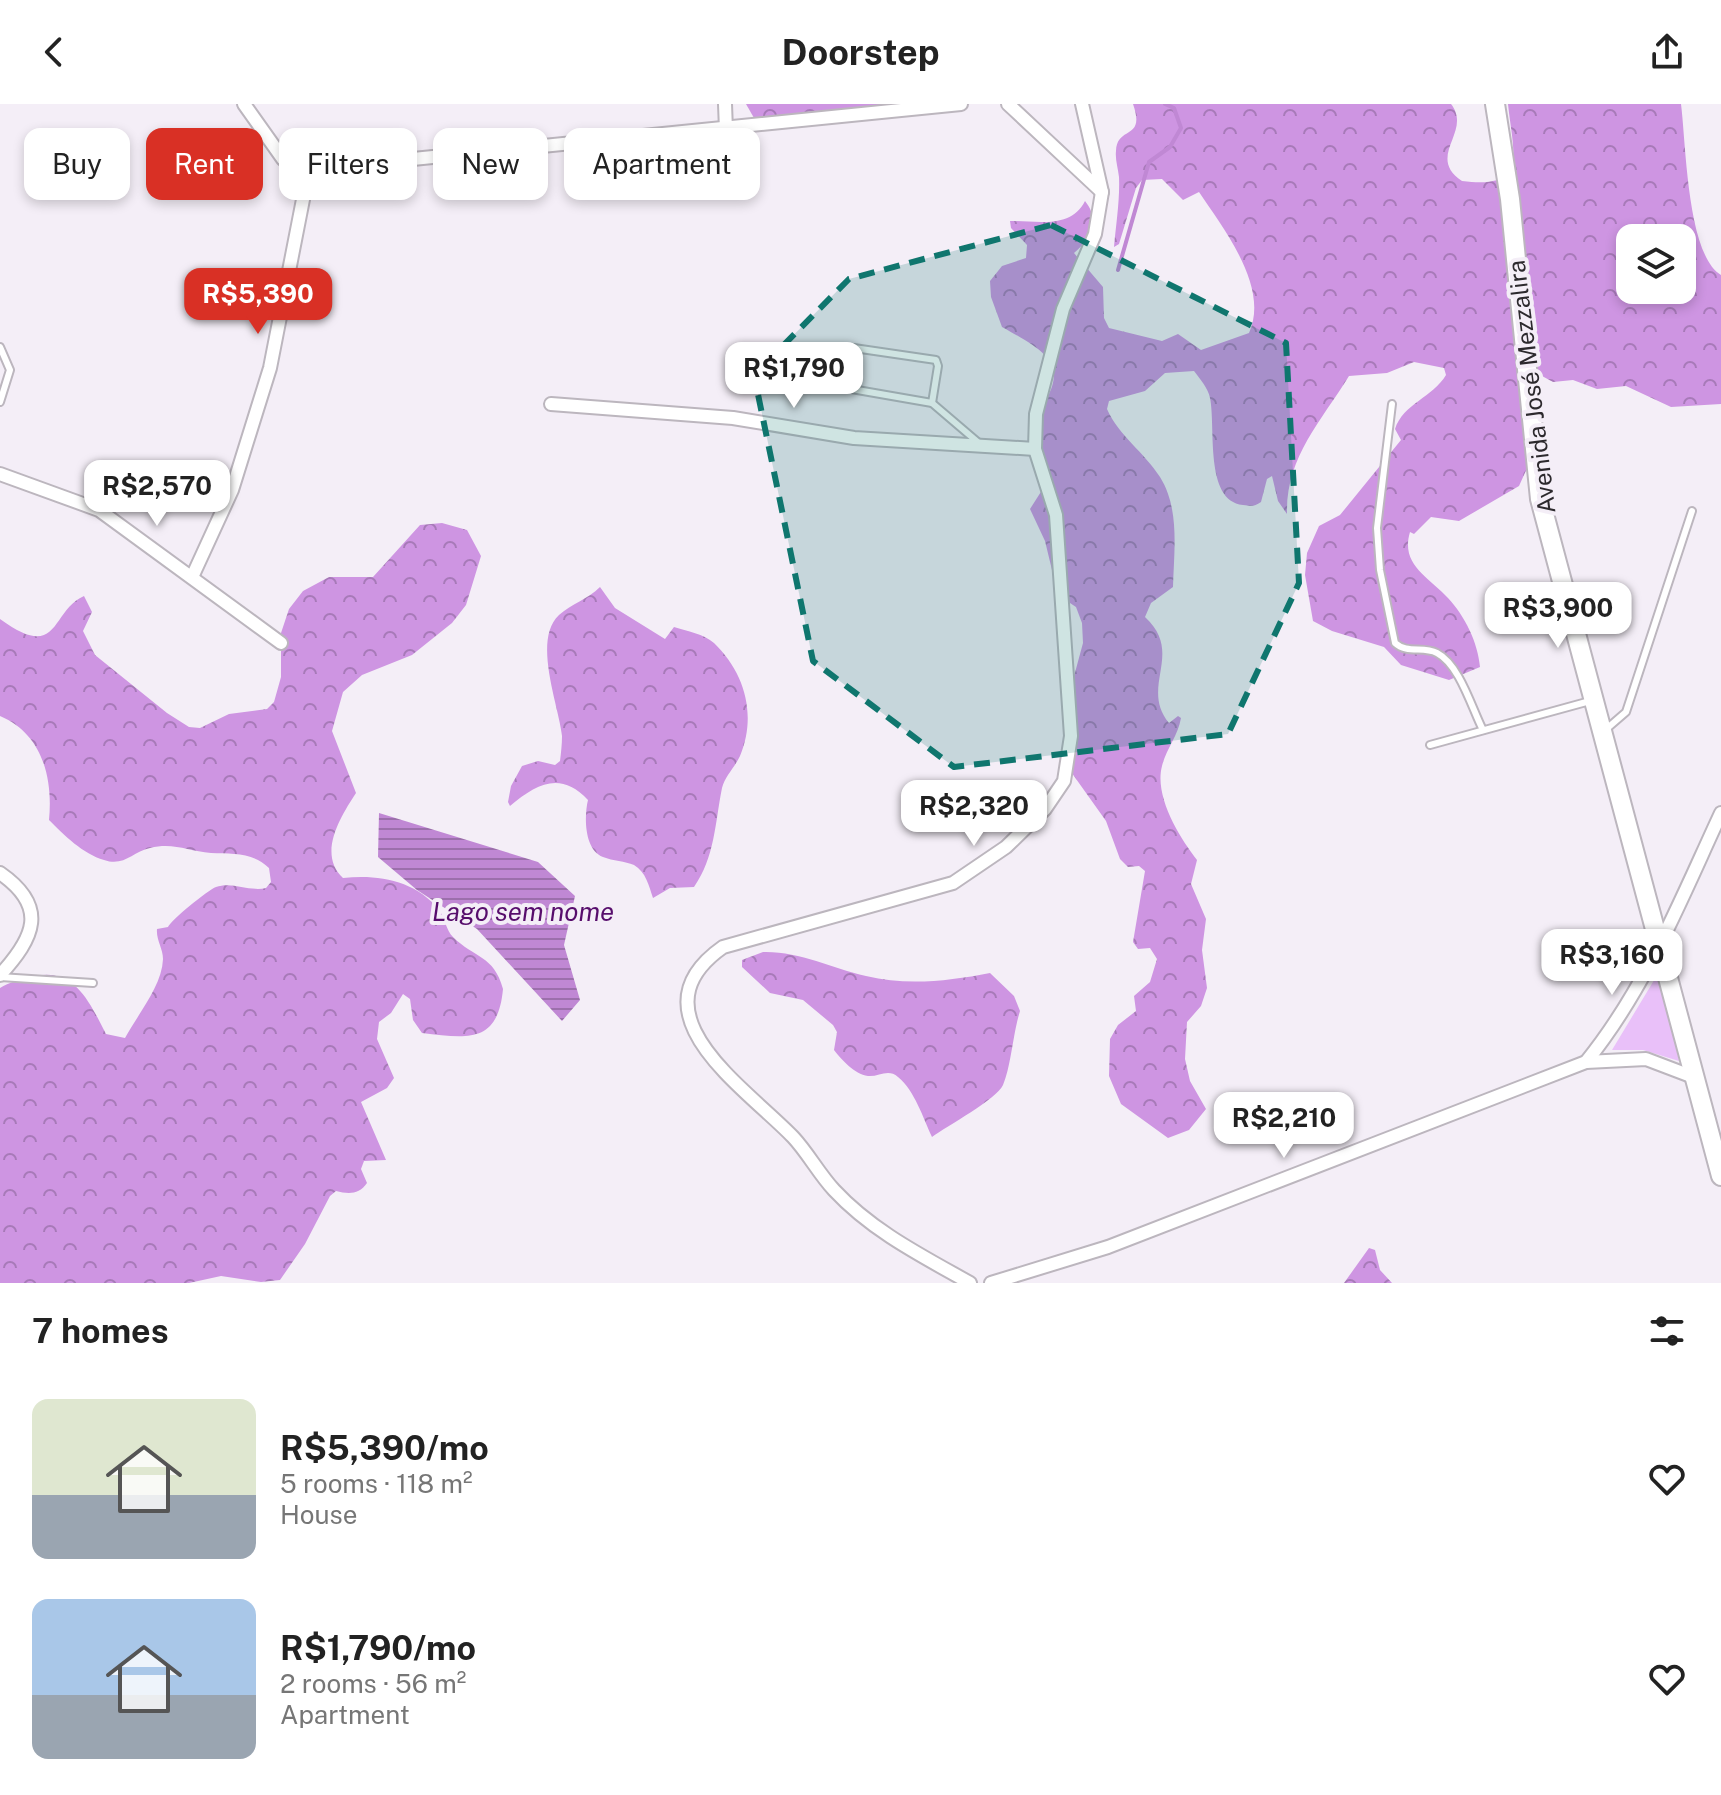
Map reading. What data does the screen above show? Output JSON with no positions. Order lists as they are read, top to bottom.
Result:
{
  "streets": {
    "main road": ["Avenida José Mezzalira"]
  },
  "water": ["Lago sem nome"],
  "page": {
    "header": "Doorstep",
    "chip": [
      "Buy",
      "Rent",
      "Filters",
      "New",
      "Apartment"
    ],
    "price": [
      "R$5,390",
      "R$1,790",
      "R$2,570",
      "R$3,900",
      "R$2,320",
      "R$3,160",
      "R$2,210"
    ],
    "heading": "7 homes",
    "list": [
      {
        "name": "R$5,390/mo",
        "note": "5 rooms · 118 m² · House"
      },
      {
        "name": "R$1,790/mo",
        "note": "2 rooms · 56 m² · Apartment"
      }
    ]
  }
}
